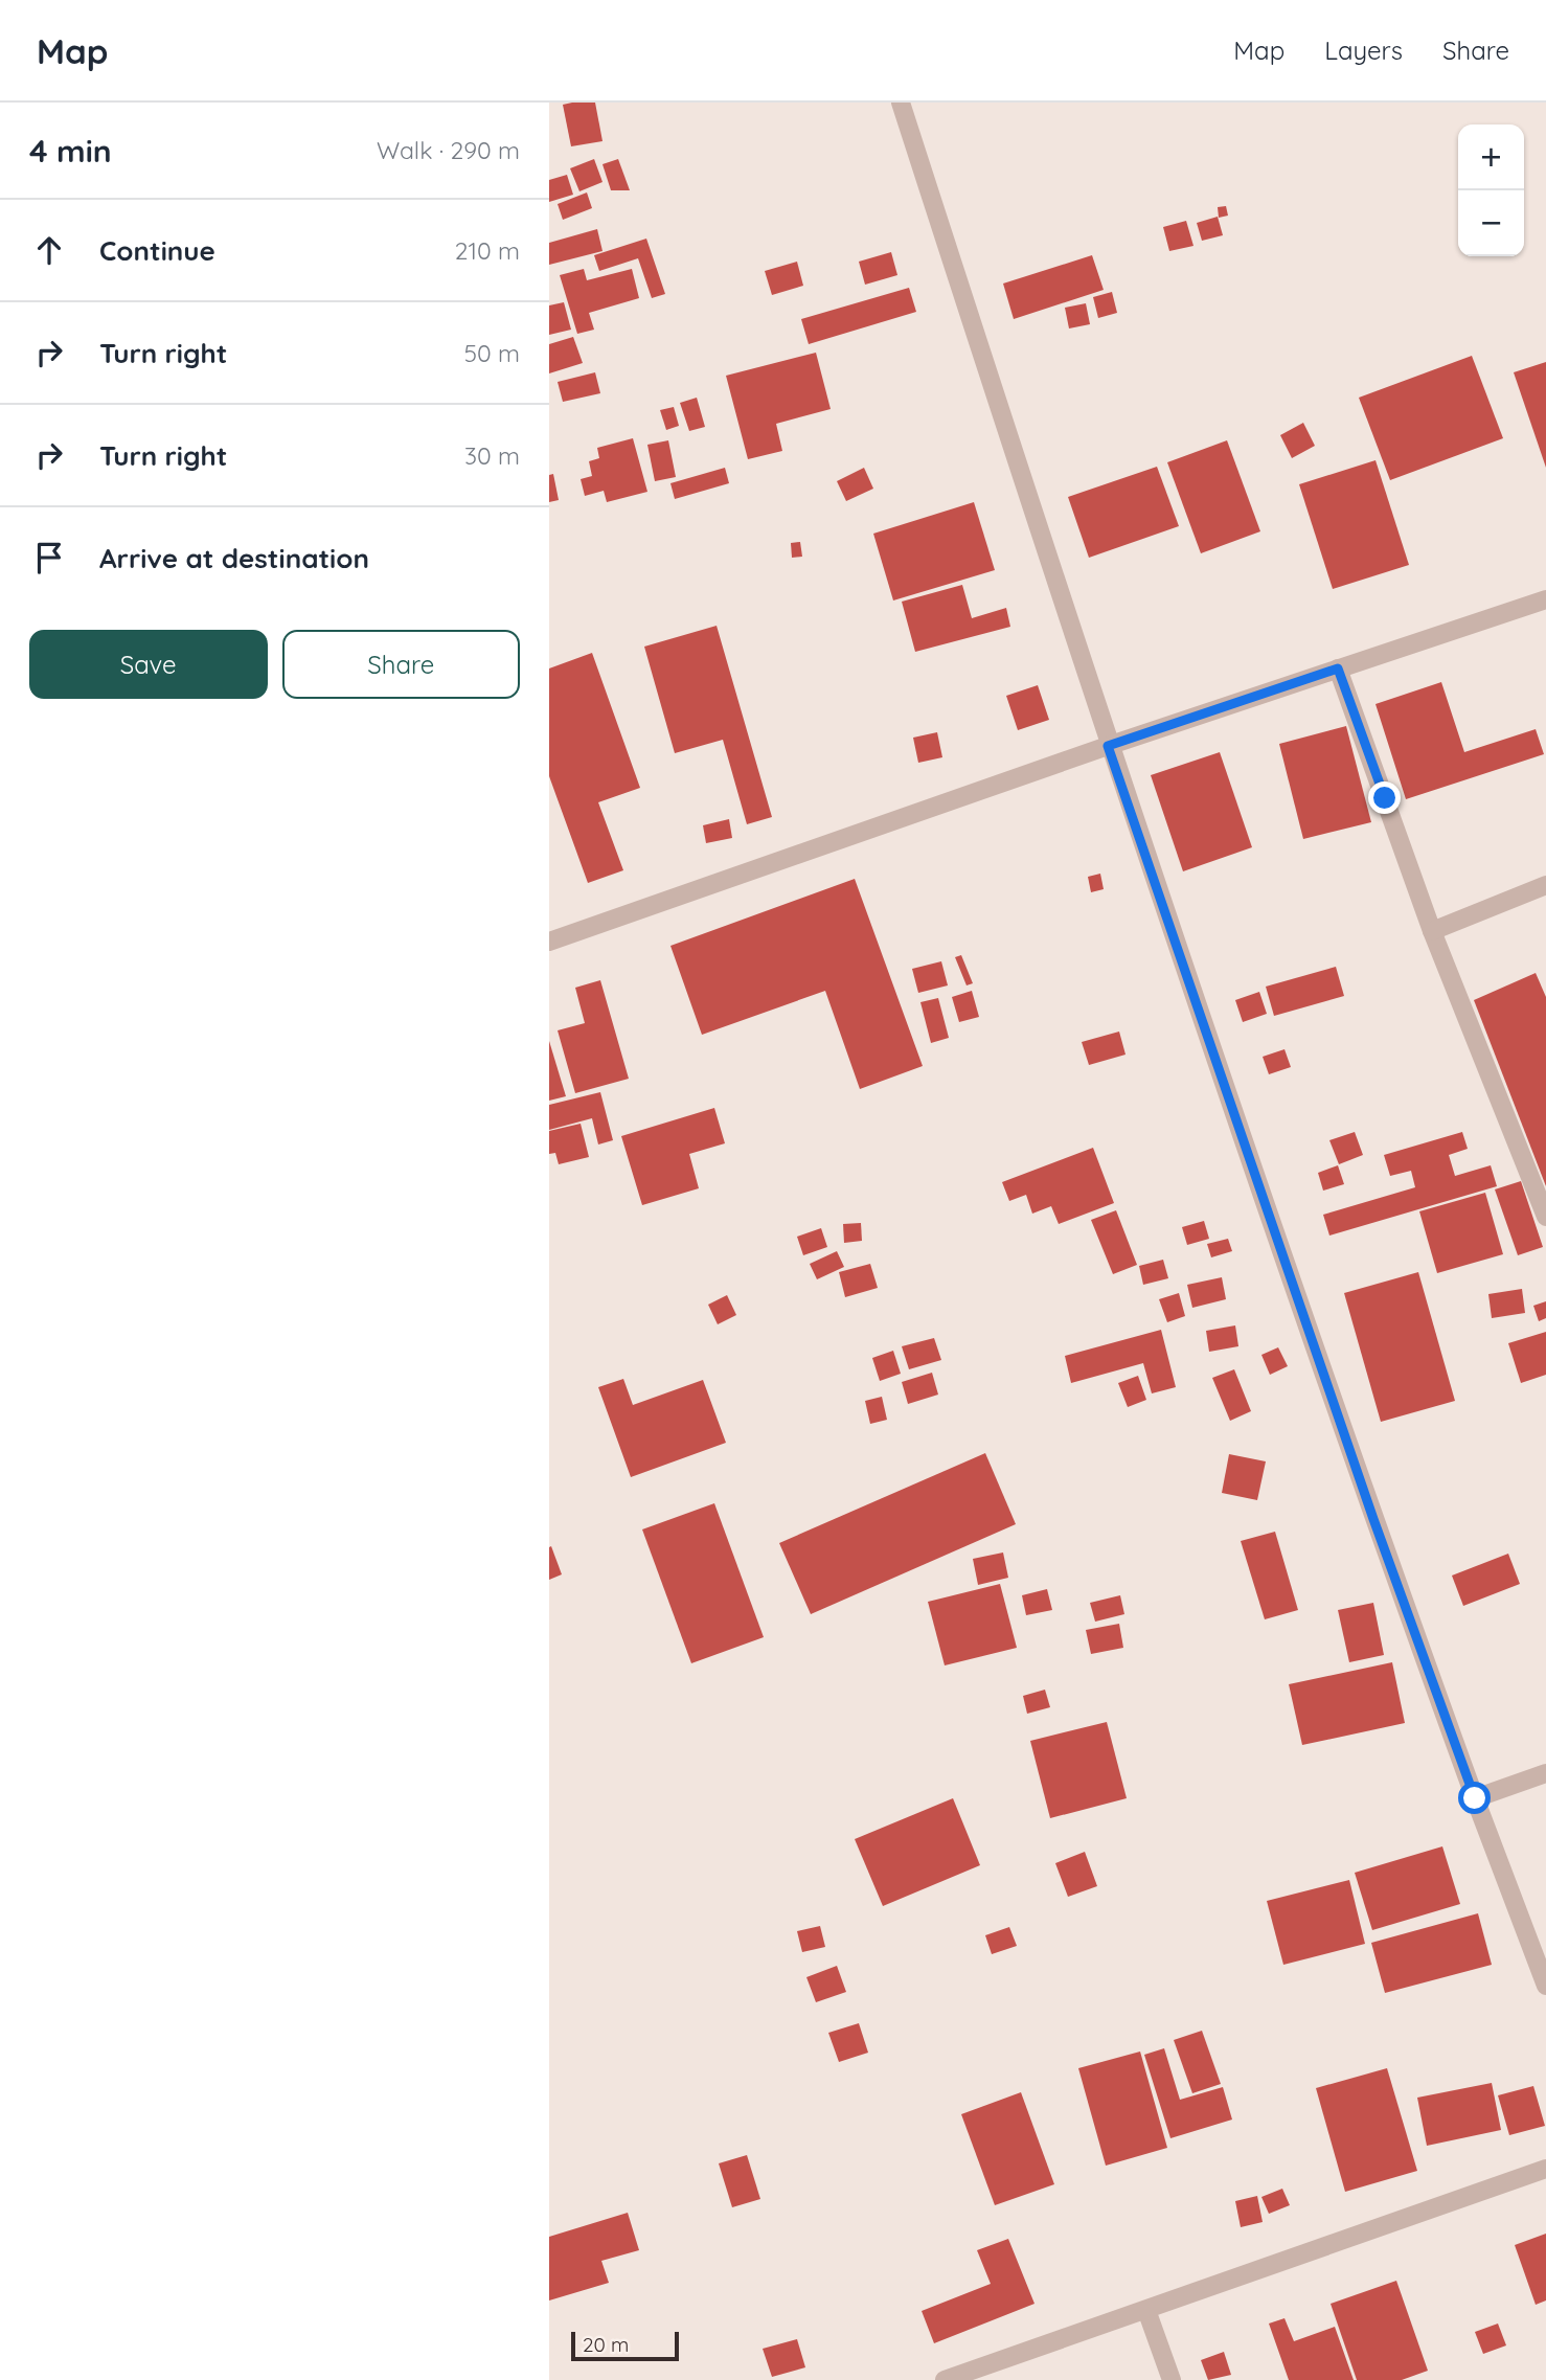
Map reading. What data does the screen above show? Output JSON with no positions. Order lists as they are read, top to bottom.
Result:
{
  "scale_bar": "20 m",
  "page": {
    "header": "Map",
    "nav": ["Map", "Layers", "Share"],
    "heading": ["4 min", "Walk · 290 m"],
    "map_buttons": ["+", "−"],
    "list": [
      ["Continue", "210 m"],
      ["Turn right", "50 m"],
      ["Turn right", "30 m"],
      "Arrive at destination"
    ],
    "buttons": ["Save", "Share"],
    "scale": "20 m"
  }
}
